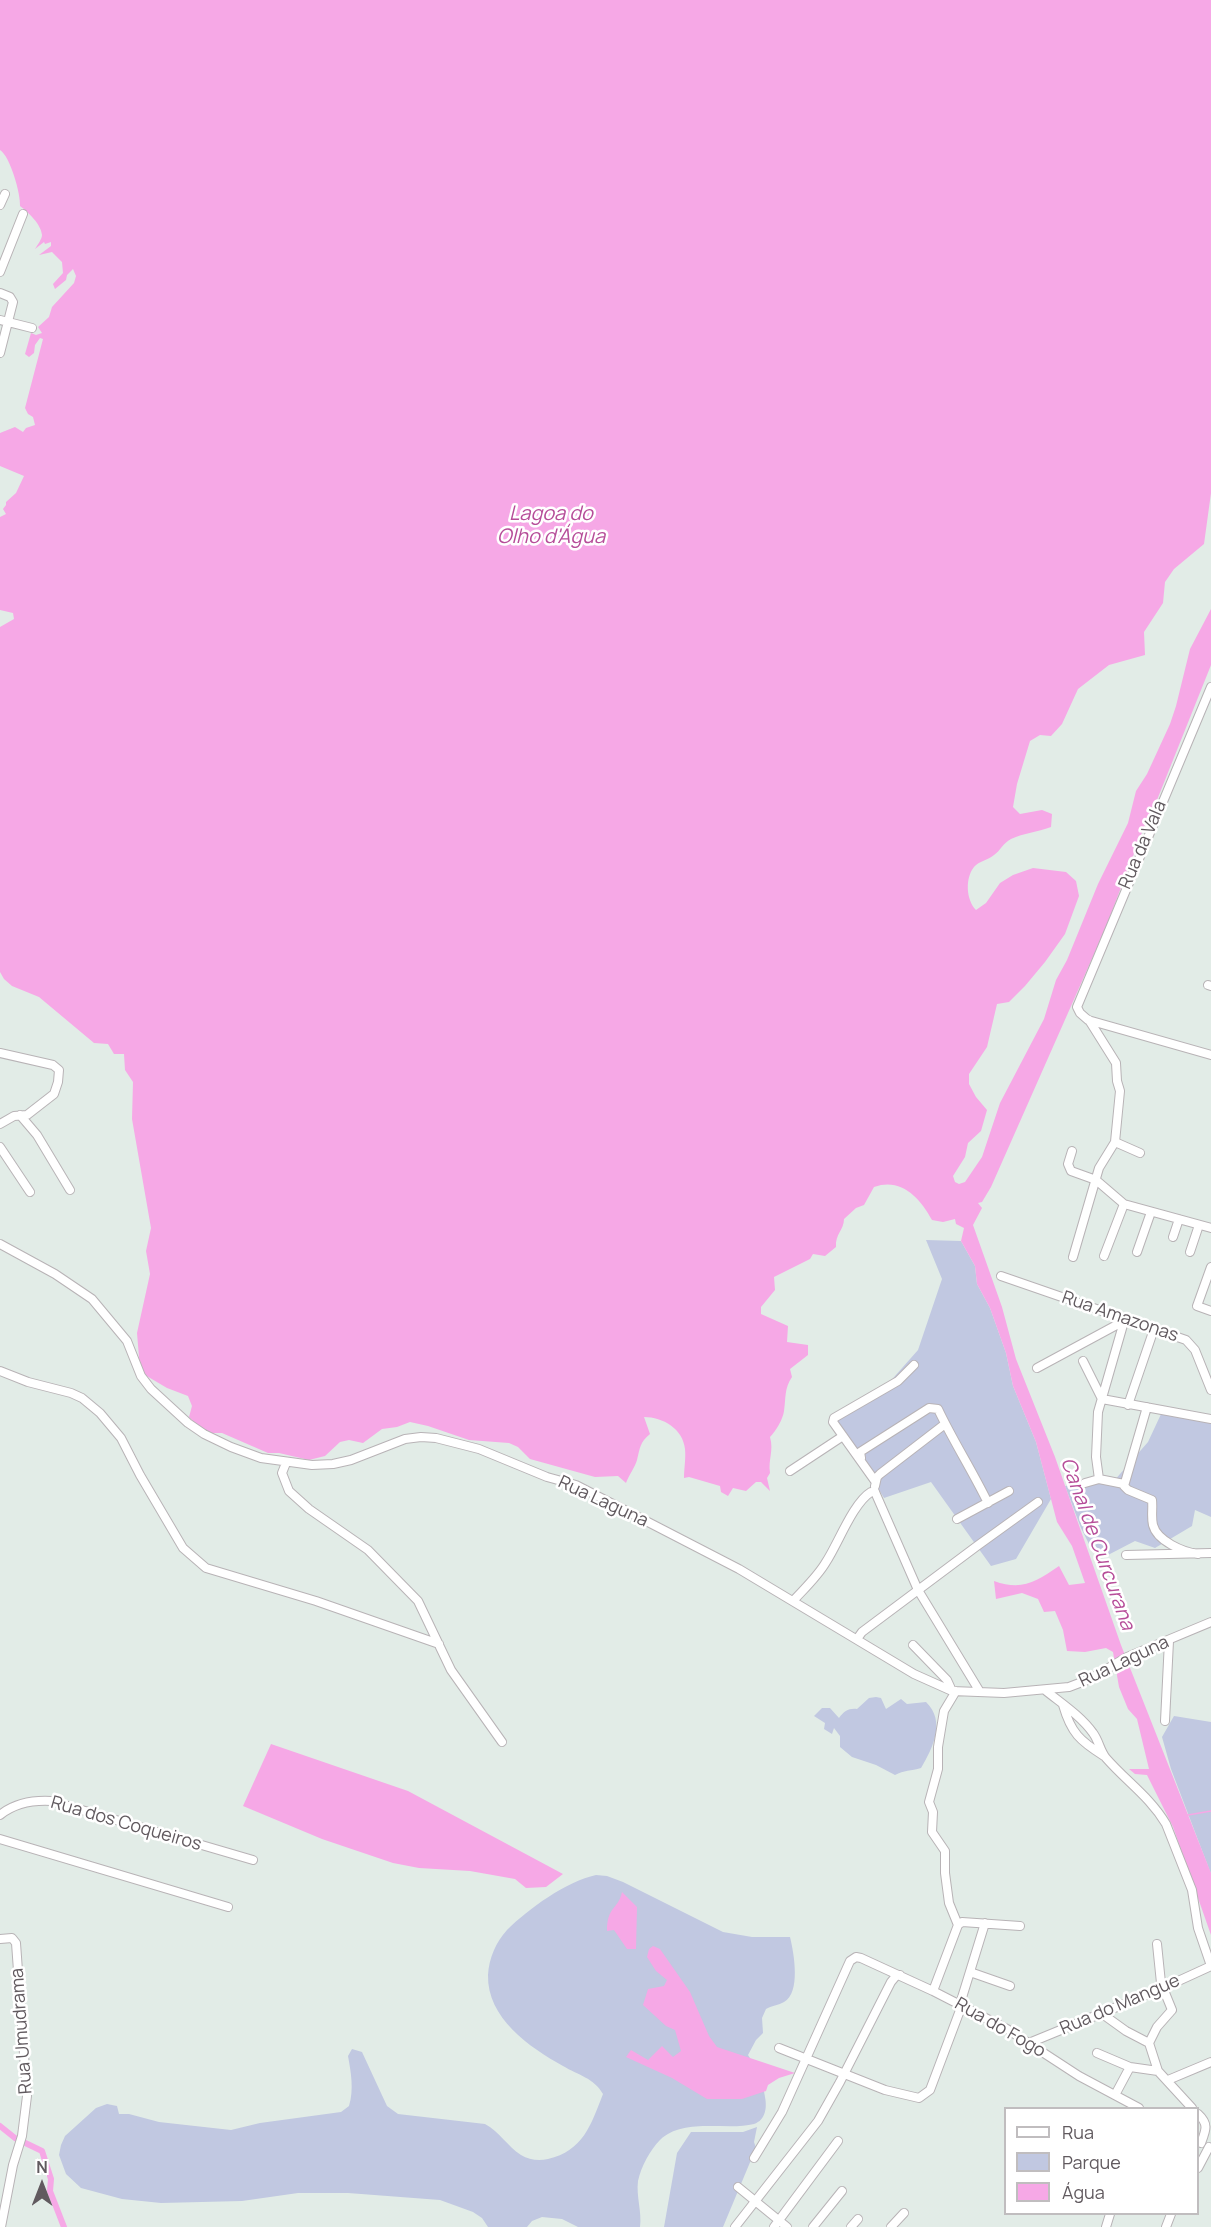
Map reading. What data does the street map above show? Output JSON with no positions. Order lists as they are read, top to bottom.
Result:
{
  "streets": {
    "street": [
      "Rua da Vala",
      "Rua Amazonas",
      "Rua Laguna",
      "Rua dos Coqueiros",
      "Rua do Mangue",
      "Rua do Fogo",
      "Rua Umudrama"
    ]
  },
  "crossings": [
    ["Rua do Mangue", "Rua do Fogo"]
  ],
  "water": ["Lagoa do Olho d'Água", "Canal de Curcurana"],
  "legend": ["Rua", "Parque", "Água"],
  "north": "top"
}
